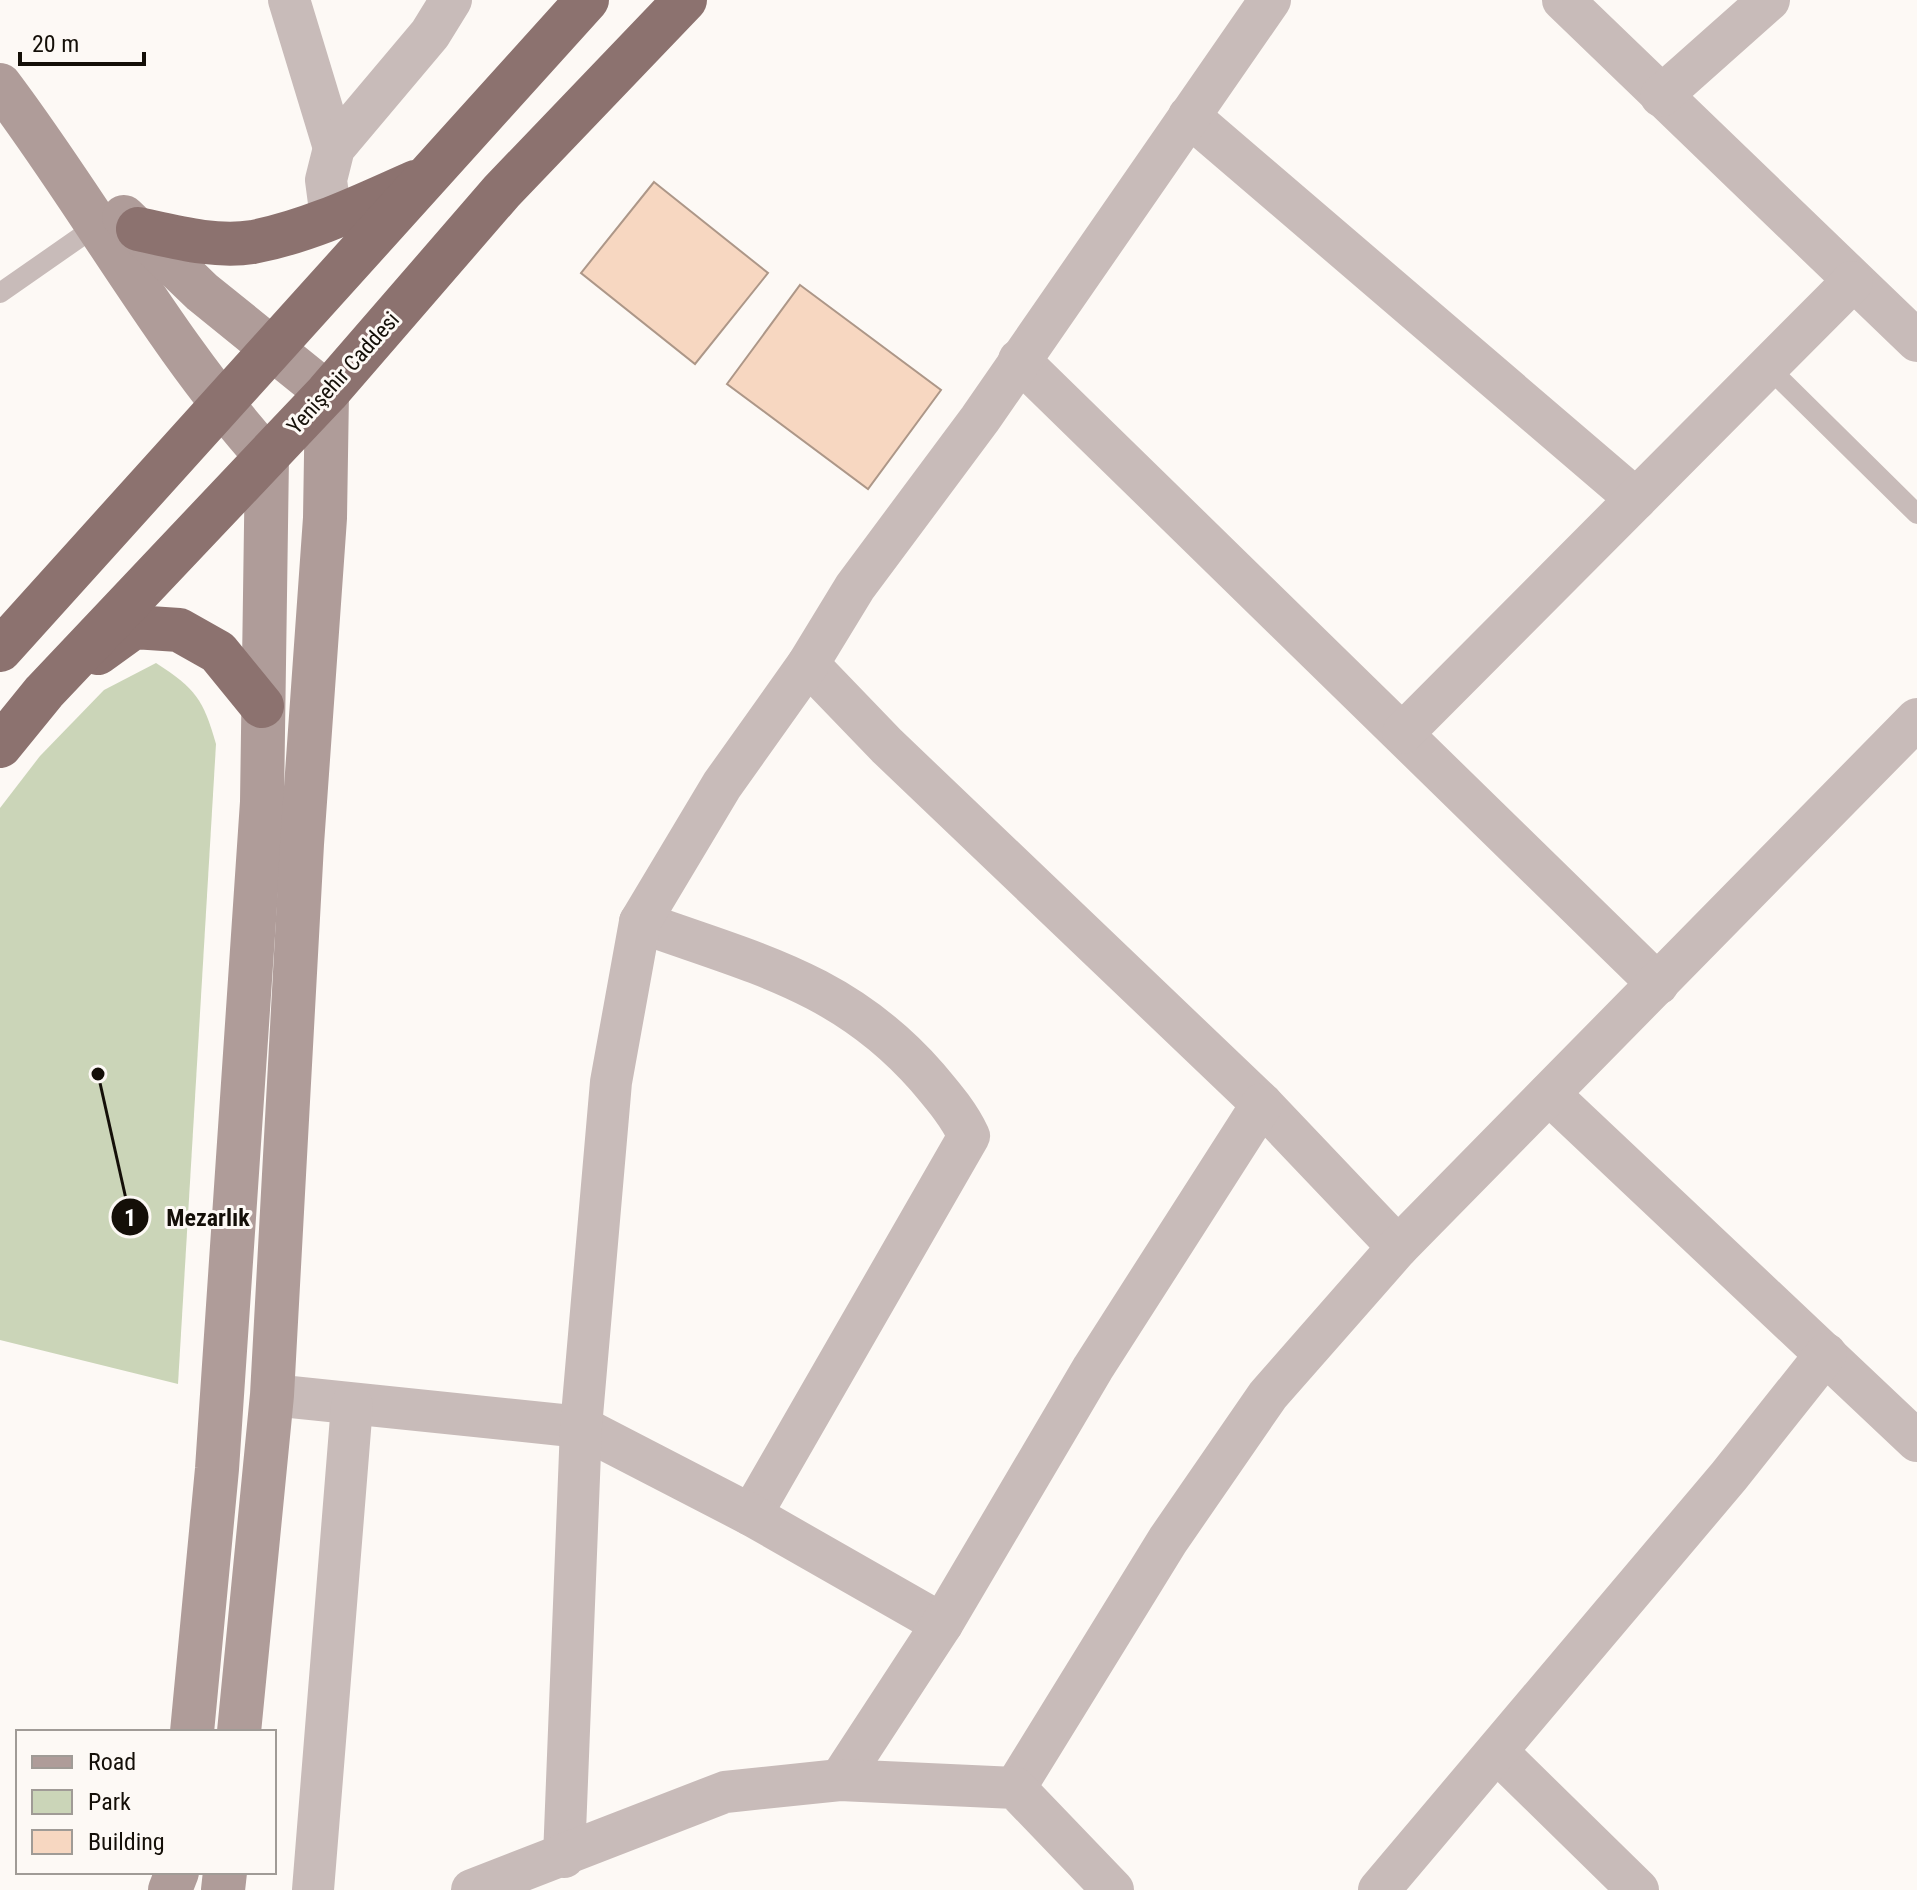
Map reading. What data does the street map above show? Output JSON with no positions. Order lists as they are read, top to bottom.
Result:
{
  "streets": {
    "highway": ["Yenişehir Caddesi"]
  },
  "places": ["Mezarlık"],
  "legend": ["Road", "Park", "Building"],
  "scale_bar": "20 m"
}
